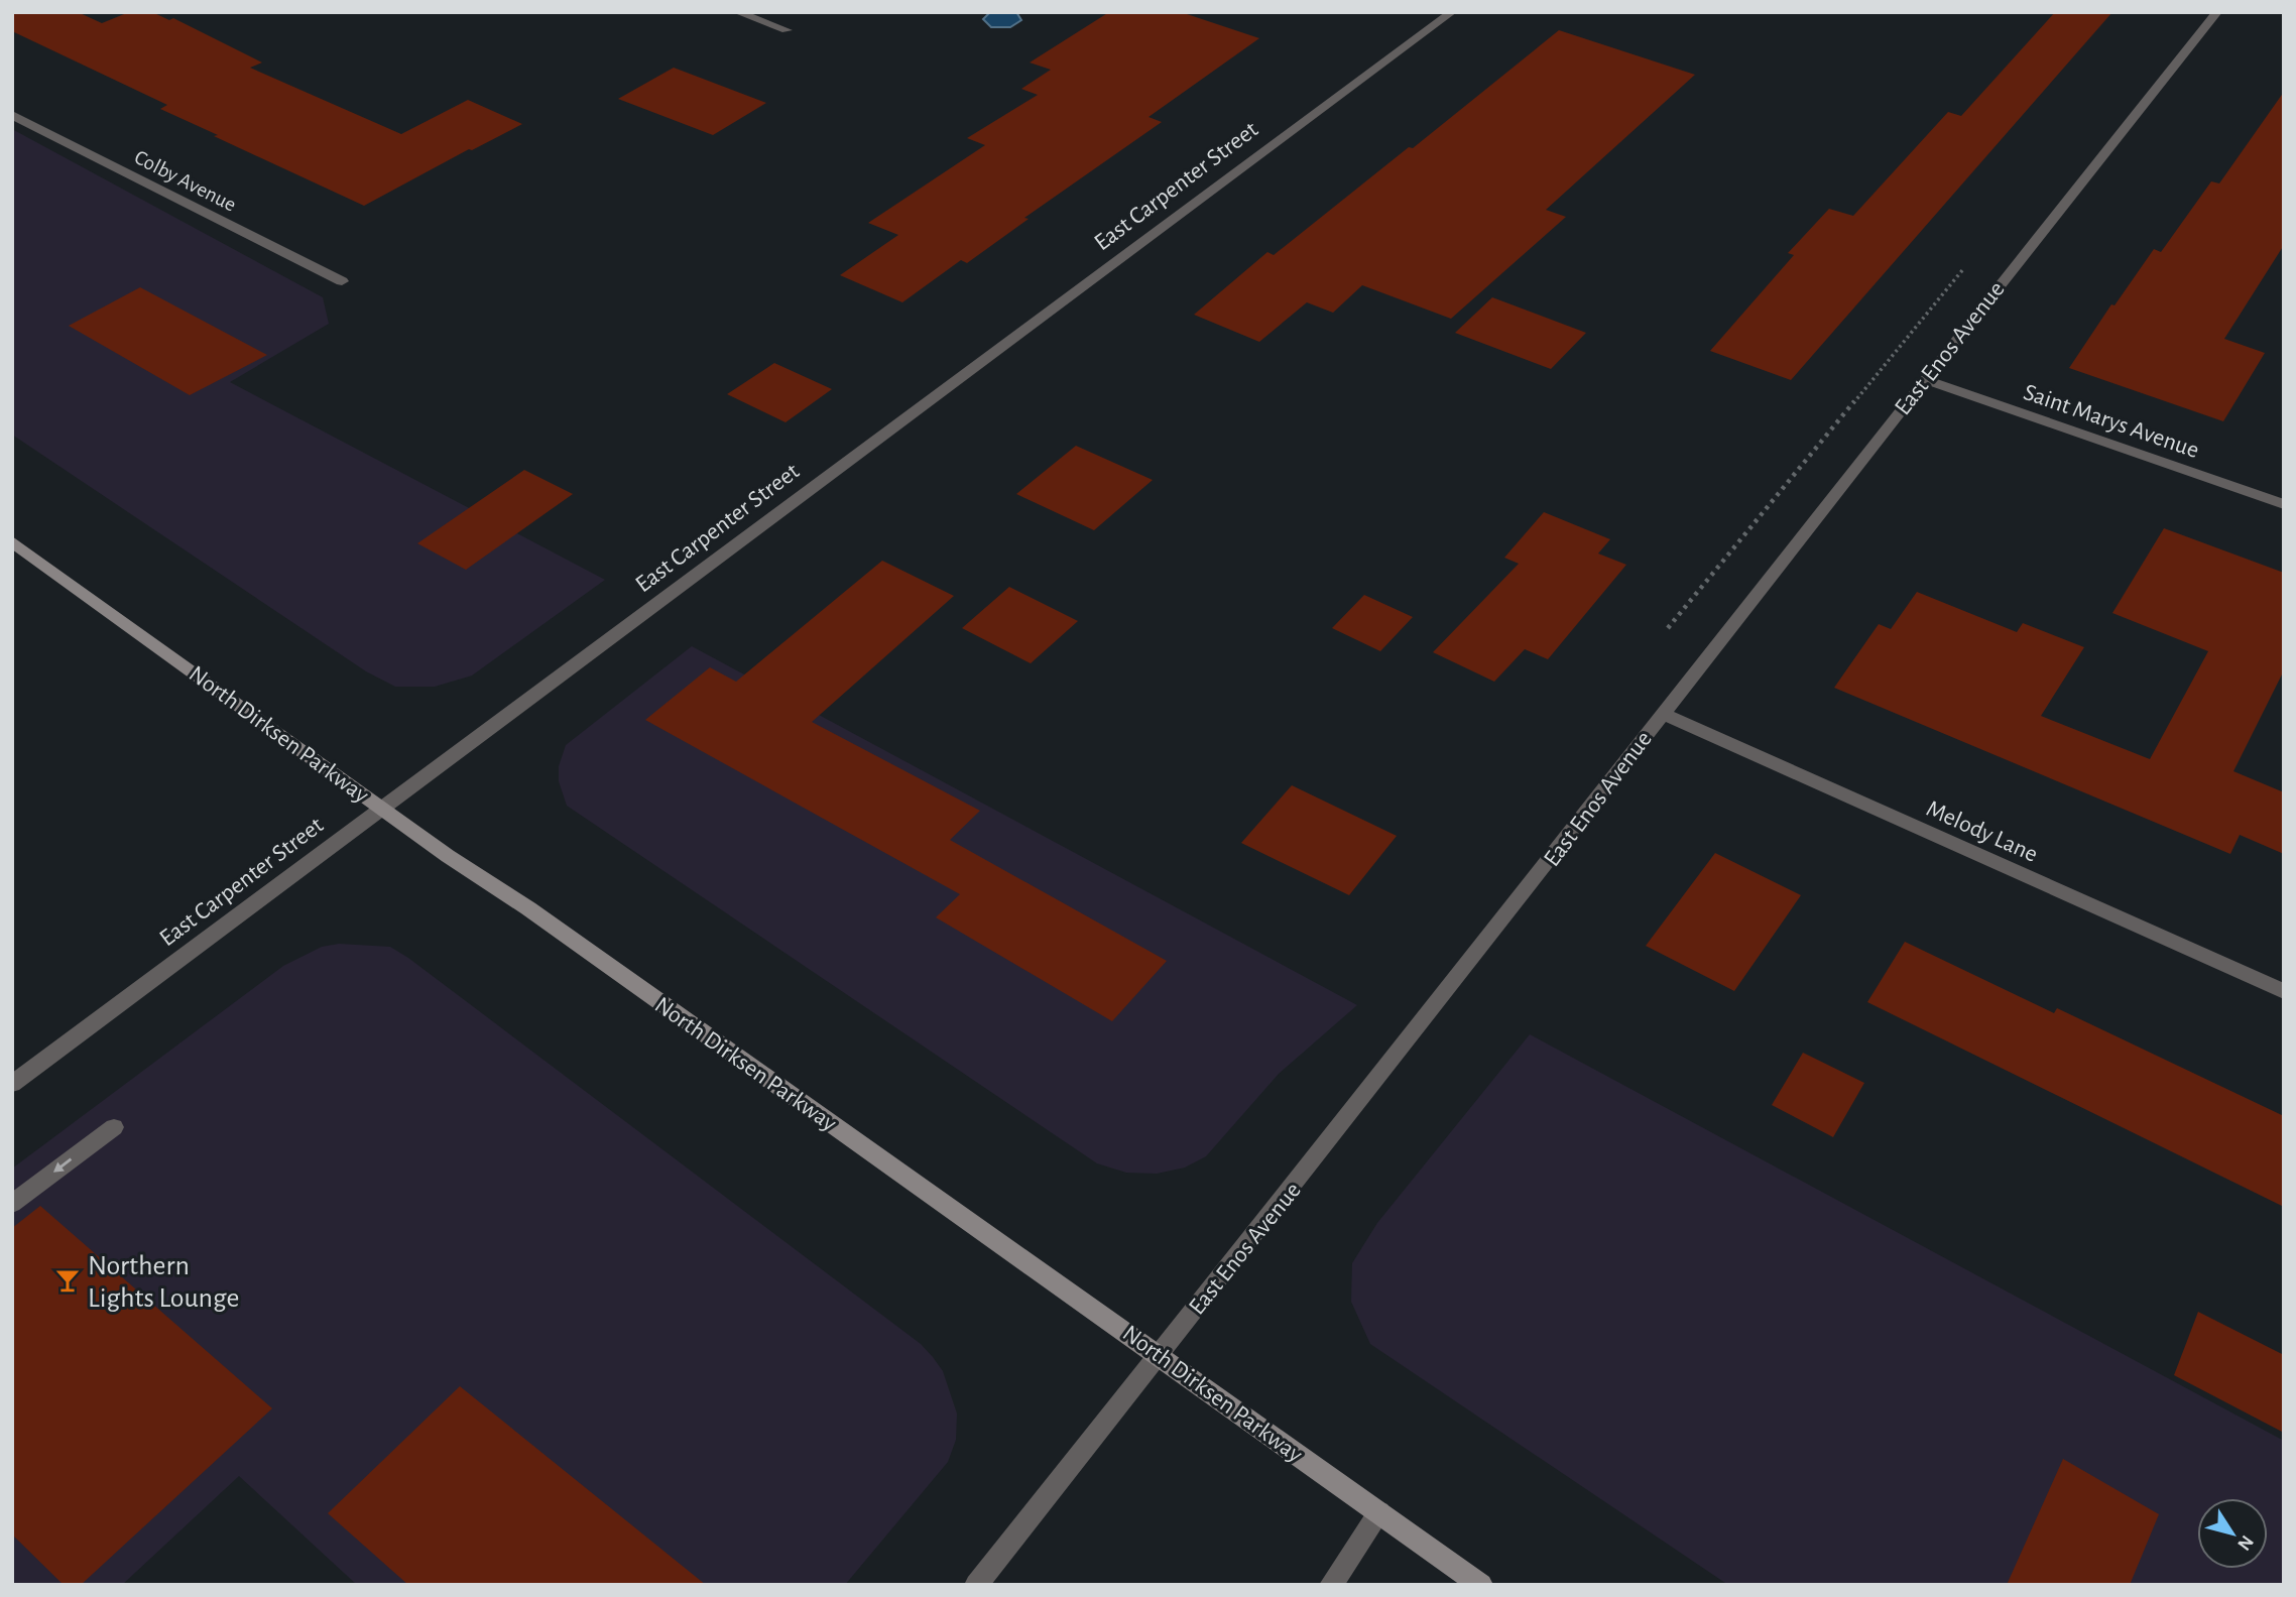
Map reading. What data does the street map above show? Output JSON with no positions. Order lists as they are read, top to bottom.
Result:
{
  "streets": {
    "main road": ["North Dirksen Parkway"],
    "street": [
      "Colby Avenue",
      "East Carpenter Street",
      "East Enos Avenue",
      "Saint Marys Avenue",
      "Melody Lane"
    ]
  },
  "crossings": [
    ["East Carpenter Street", "North Dirksen Parkway"],
    ["East Enos Avenue", "Saint Marys Avenue"],
    ["East Enos Avenue", "North Dirksen Parkway"],
    ["East Enos Avenue", "Melody Lane"]
  ],
  "places": {
    "bar": ["Northern Lights Lounge"]
  },
  "north": "bottom right"
}
